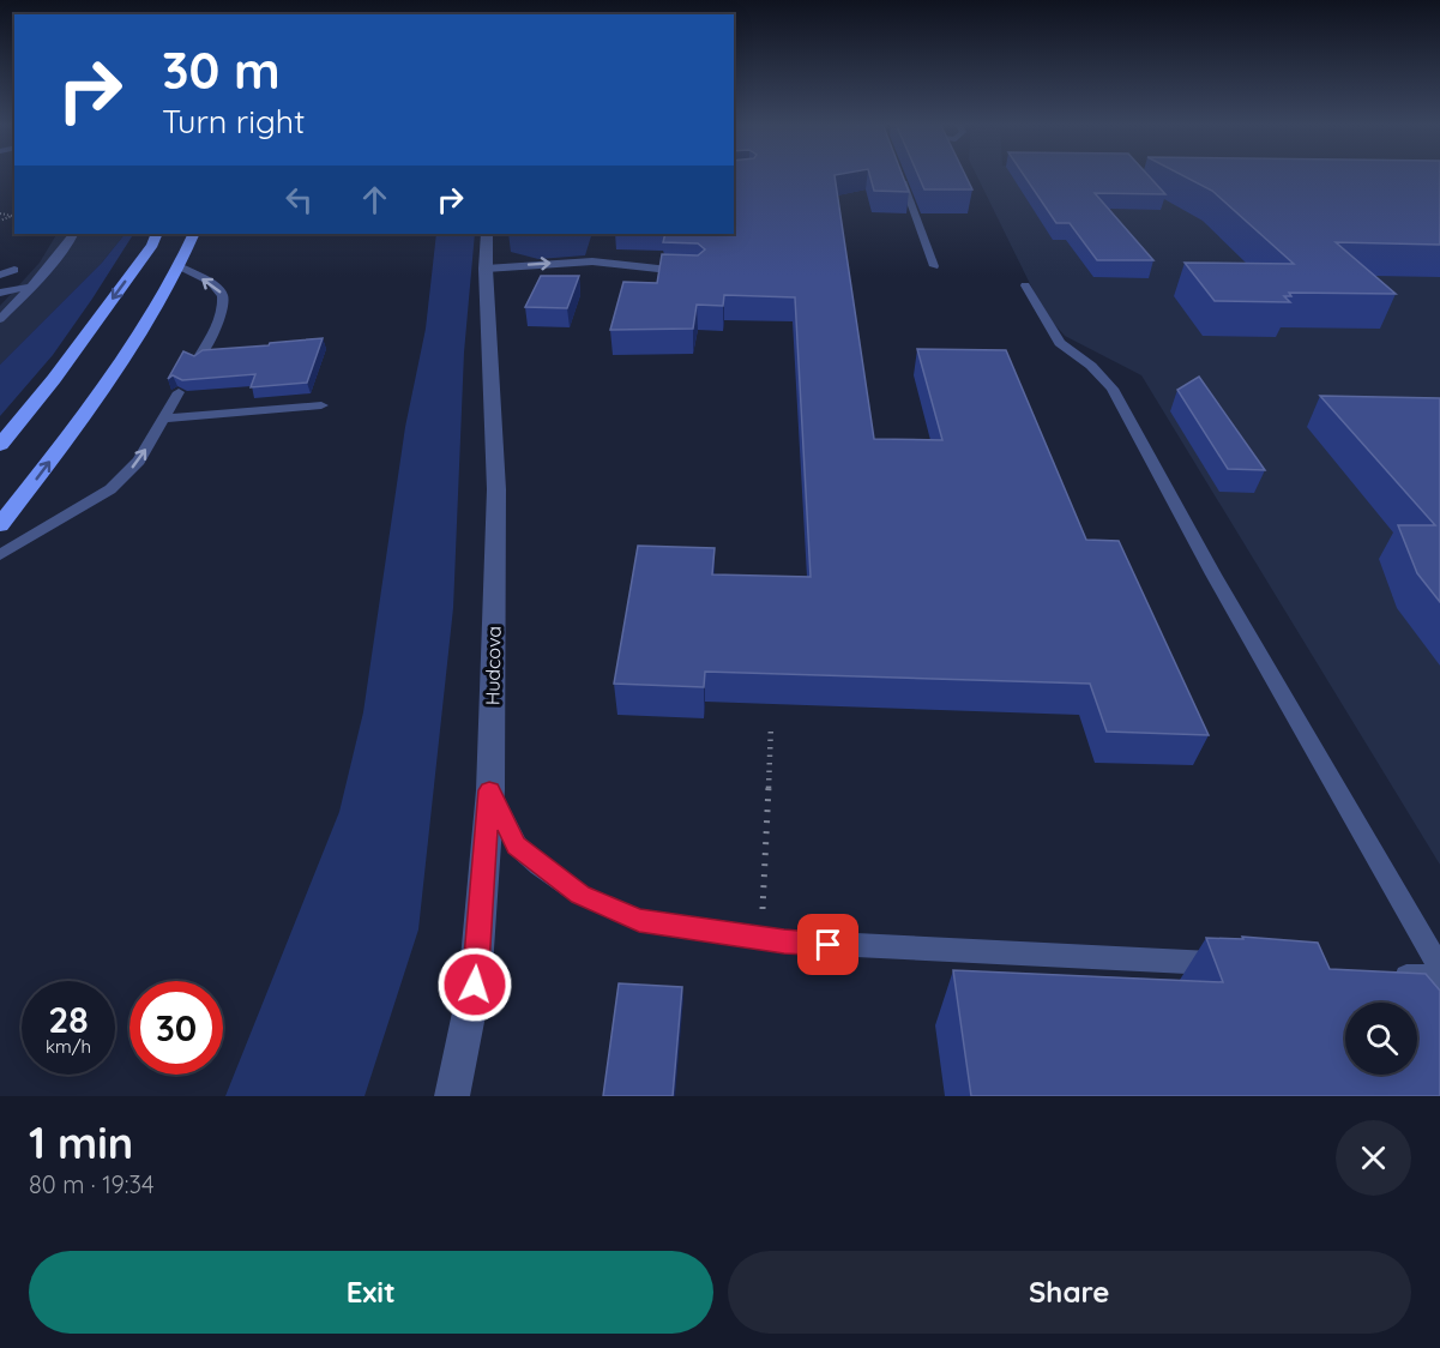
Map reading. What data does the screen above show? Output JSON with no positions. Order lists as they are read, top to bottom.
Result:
{
  "streets": {
    "street": ["Hudcova"]
  },
  "page": {
    "turn": ["30 m", "Turn right"],
    "speed": "28 km/h",
    "limit": "30",
    "heading": ["1 min", "80 m · 19:34"],
    "buttons": ["Exit", "Share"]
  }
}
